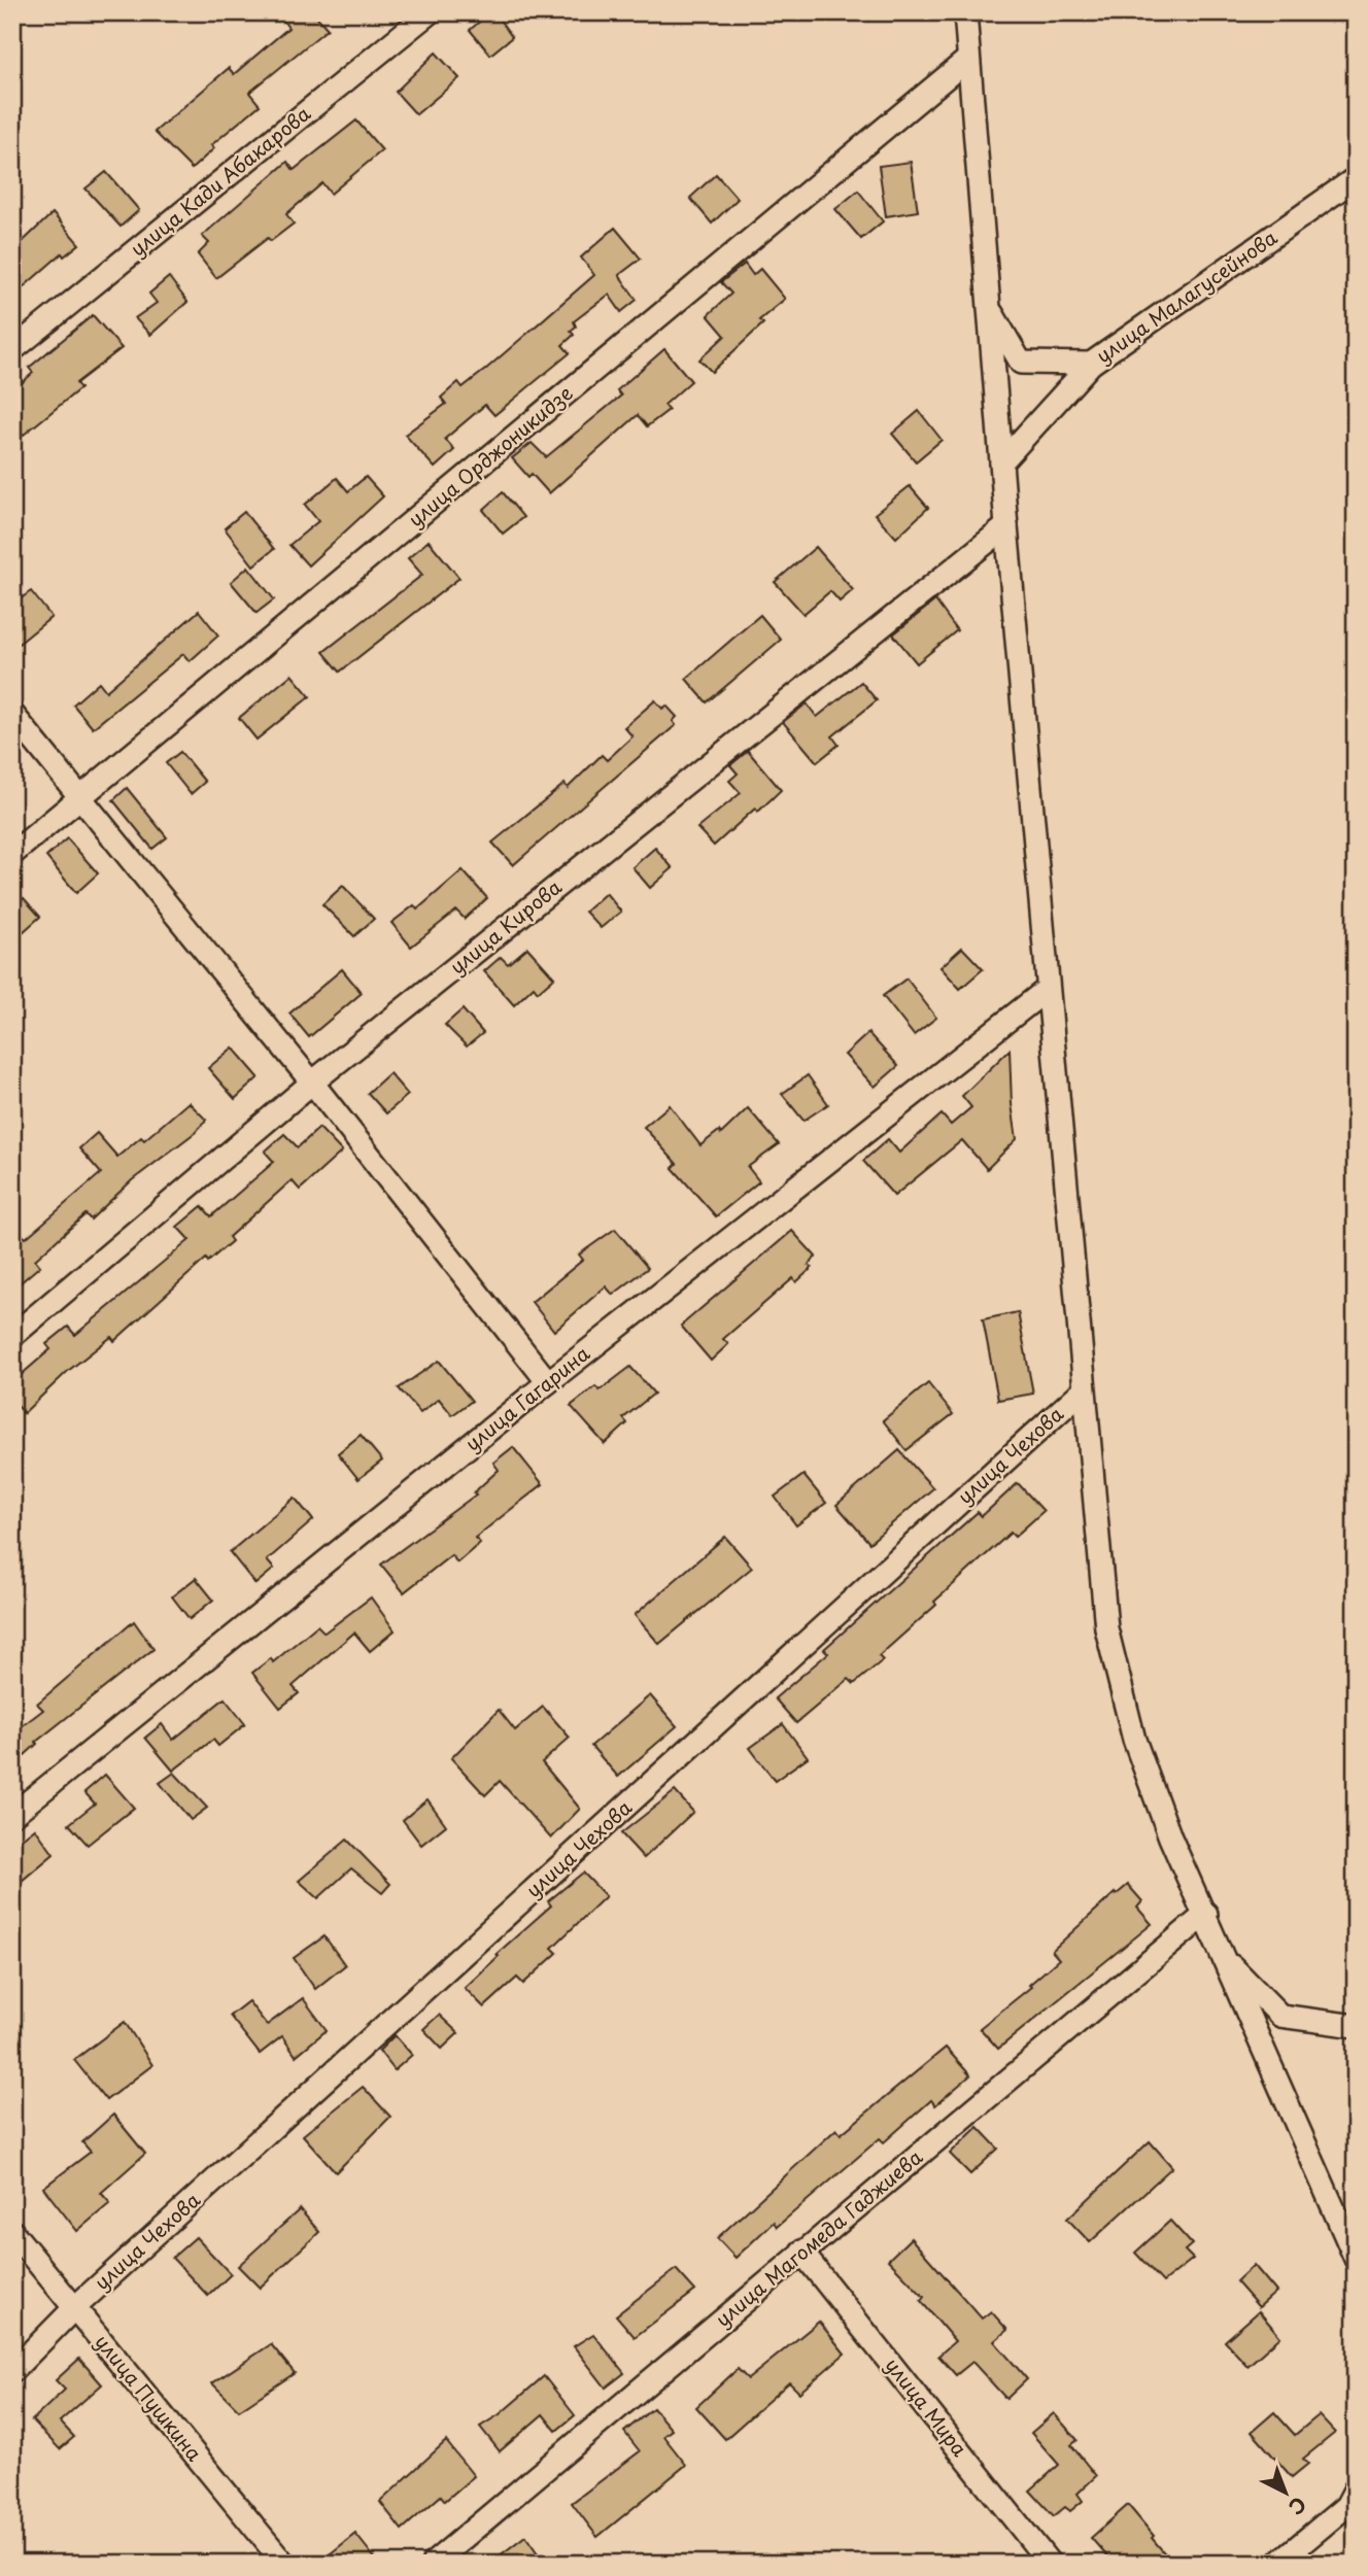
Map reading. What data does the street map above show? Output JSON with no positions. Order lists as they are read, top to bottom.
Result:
{
  "streets": {
    "street": [
      "улица Кади Абакарова",
      "улица Малагусейнова",
      "улица Орджоникидзе",
      "улица Кирова",
      "улица Гагарина",
      "улица Чехова",
      "улица Магомеда Гаджиева",
      "улица Пушкина",
      "улица Мира"
    ]
  },
  "crossings": [
    ["улица Чехова", "улица Пушкина"],
    ["улица Магомеда Гаджиева", "улица Мира"]
  ],
  "north": "bottom right"
}
